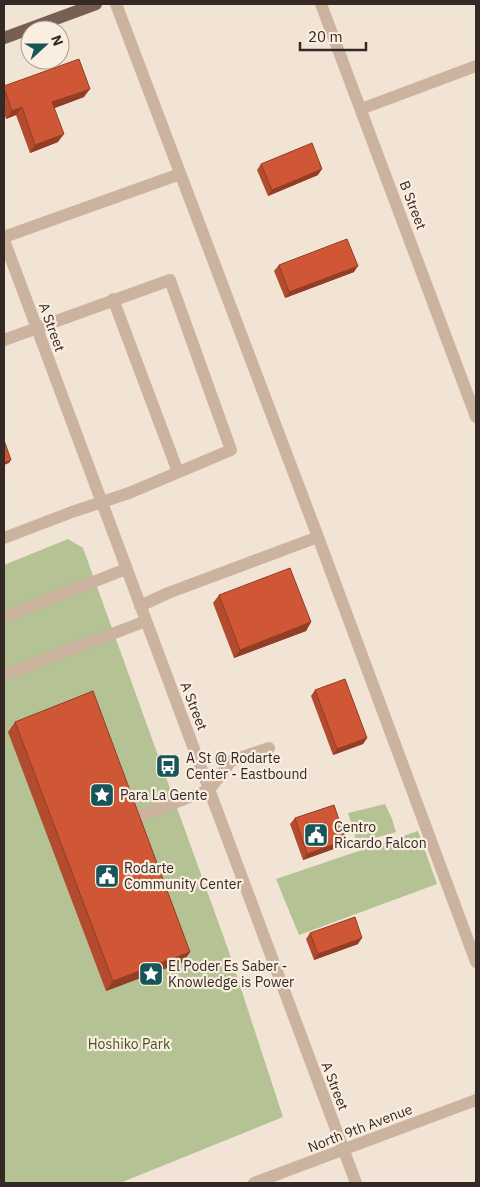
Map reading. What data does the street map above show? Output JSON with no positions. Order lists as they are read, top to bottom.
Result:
{
  "streets": {
    "street": ["B Street", "A Street", "North 9th Avenue"]
  },
  "crossings": [
    ["A Street", "North 9th Avenue"]
  ],
  "parks": ["Hoshiko Park"],
  "places": {
    "bus stop": ["A St @ Rodarte Center - Eastbound"],
    "place": ["Para La Gente", "El Poder Es Saber - Knowledge is Power"],
    "public building": ["Centro Ricardo Falcon", "Rodarte Community Center"]
  },
  "scale_bar": "20 m",
  "north": "right"
}
